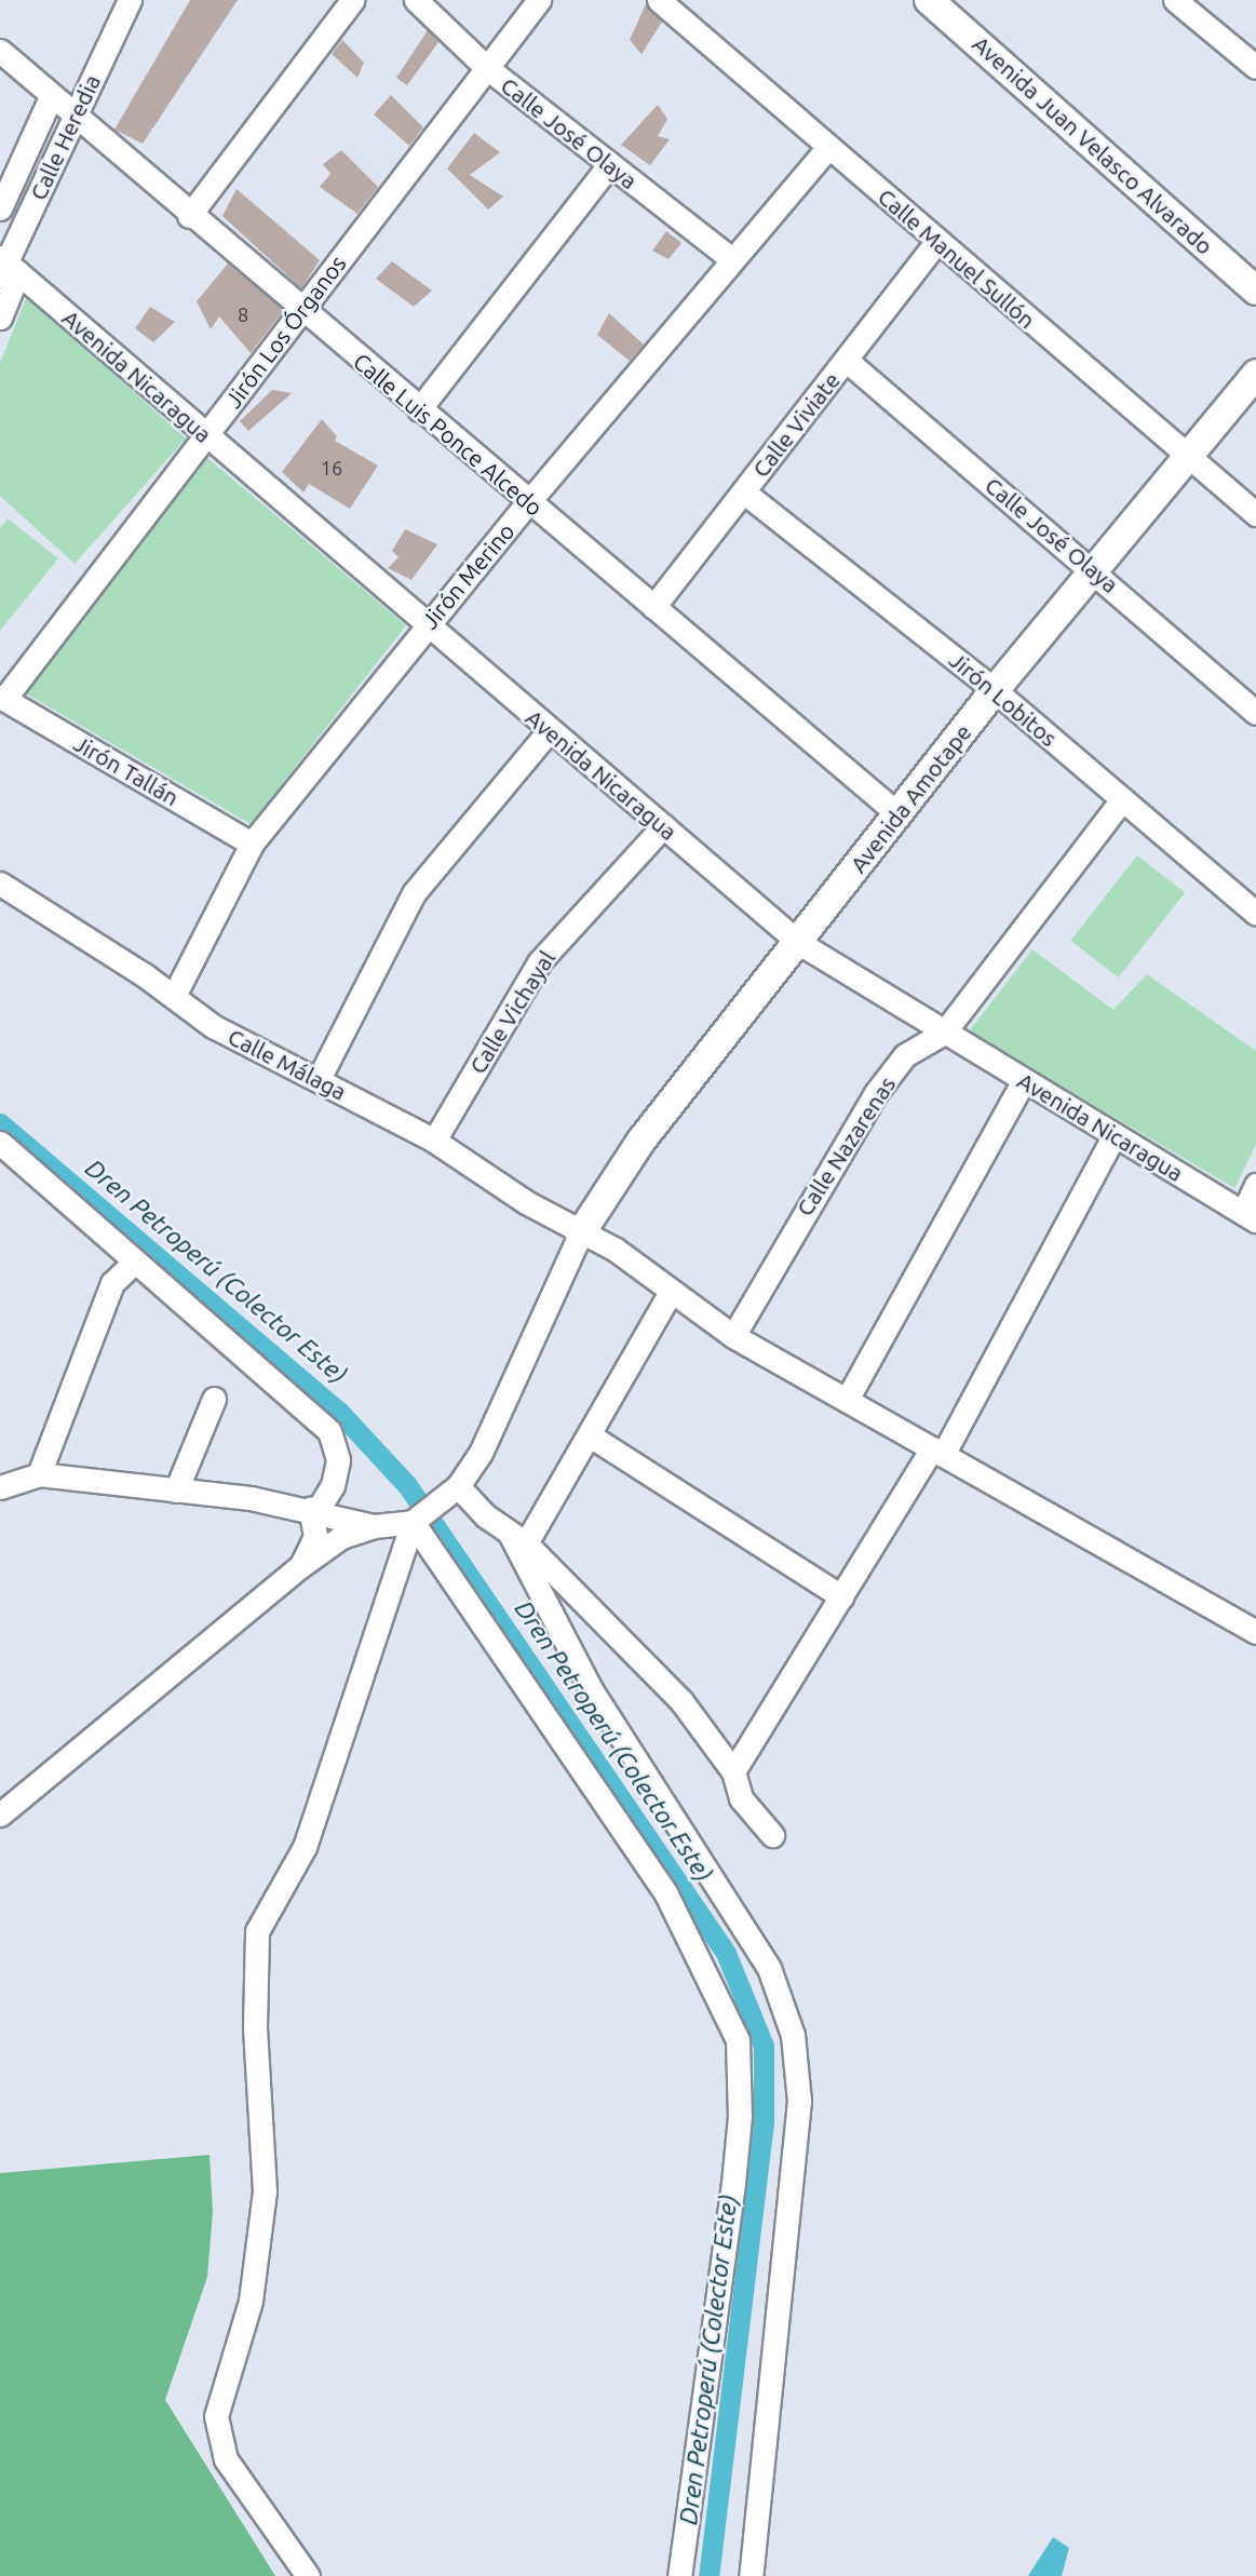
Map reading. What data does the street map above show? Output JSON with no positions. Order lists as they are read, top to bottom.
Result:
{
  "streets": {
    "street": [
      "Calle José Olaya",
      "Calle Heredia",
      "Avenida Juan Velasco Alvarado",
      "Calle Manuel Sullón",
      "Jirón Los Órganos",
      "Avenida Nicaragua",
      "Calle Viviate",
      "Calle Luis Ponce Alcedo",
      "Jirón Merino",
      "Jirón Lobitos",
      "Jirón Tallán",
      "Avenida Amotape",
      "Calle Vichayal",
      "Calle Málaga",
      "Calle Nazarenas"
    ]
  },
  "crossings": [
    ["Calle José Olaya", "Jirón Los Órganos"],
    ["Calle José Olaya", "Calle Viviate"],
    ["Calle José Olaya", "Jirón Merino"],
    ["Calle José Olaya", "Avenida Amotape"],
    ["Calle Heredia", "Avenida Nicaragua"],
    ["Calle Heredia", "Calle Luis Ponce Alcedo"],
    ["Calle Manuel Sullón", "Calle Viviate"],
    ["Calle Manuel Sullón", "Jirón Merino"],
    ["Calle Manuel Sullón", "Avenida Amotape"],
    ["Jirón Los Órganos", "Avenida Nicaragua"],
    ["Jirón Los Órganos", "Calle Luis Ponce Alcedo"],
    ["Jirón Los Órganos", "Jirón Tallán"],
    ["Avenida Nicaragua", "Jirón Merino"],
    ["Avenida Nicaragua", "Avenida Amotape"],
    ["Avenida Nicaragua", "Calle Vichayal"],
    ["Avenida Nicaragua", "Calle Nazarenas"],
    ["Calle Viviate", "Calle Luis Ponce Alcedo"],
    ["Calle Viviate", "Jirón Lobitos"],
    ["Calle Luis Ponce Alcedo", "Jirón Merino"],
    ["Calle Luis Ponce Alcedo", "Avenida Amotape"],
    ["Jirón Merino", "Jirón Tallán"],
    ["Jirón Merino", "Calle Málaga"],
    ["Jirón Lobitos", "Avenida Amotape"],
    ["Jirón Lobitos", "Calle Nazarenas"],
    ["Avenida Amotape", "Calle Málaga"],
    ["Calle Vichayal", "Calle Málaga"],
    ["Calle Málaga", "Calle Nazarenas"]
  ],
  "water": ["Dren Petroperú (Colector Este)"],
  "house_numbers": ["8", "16"]
}
